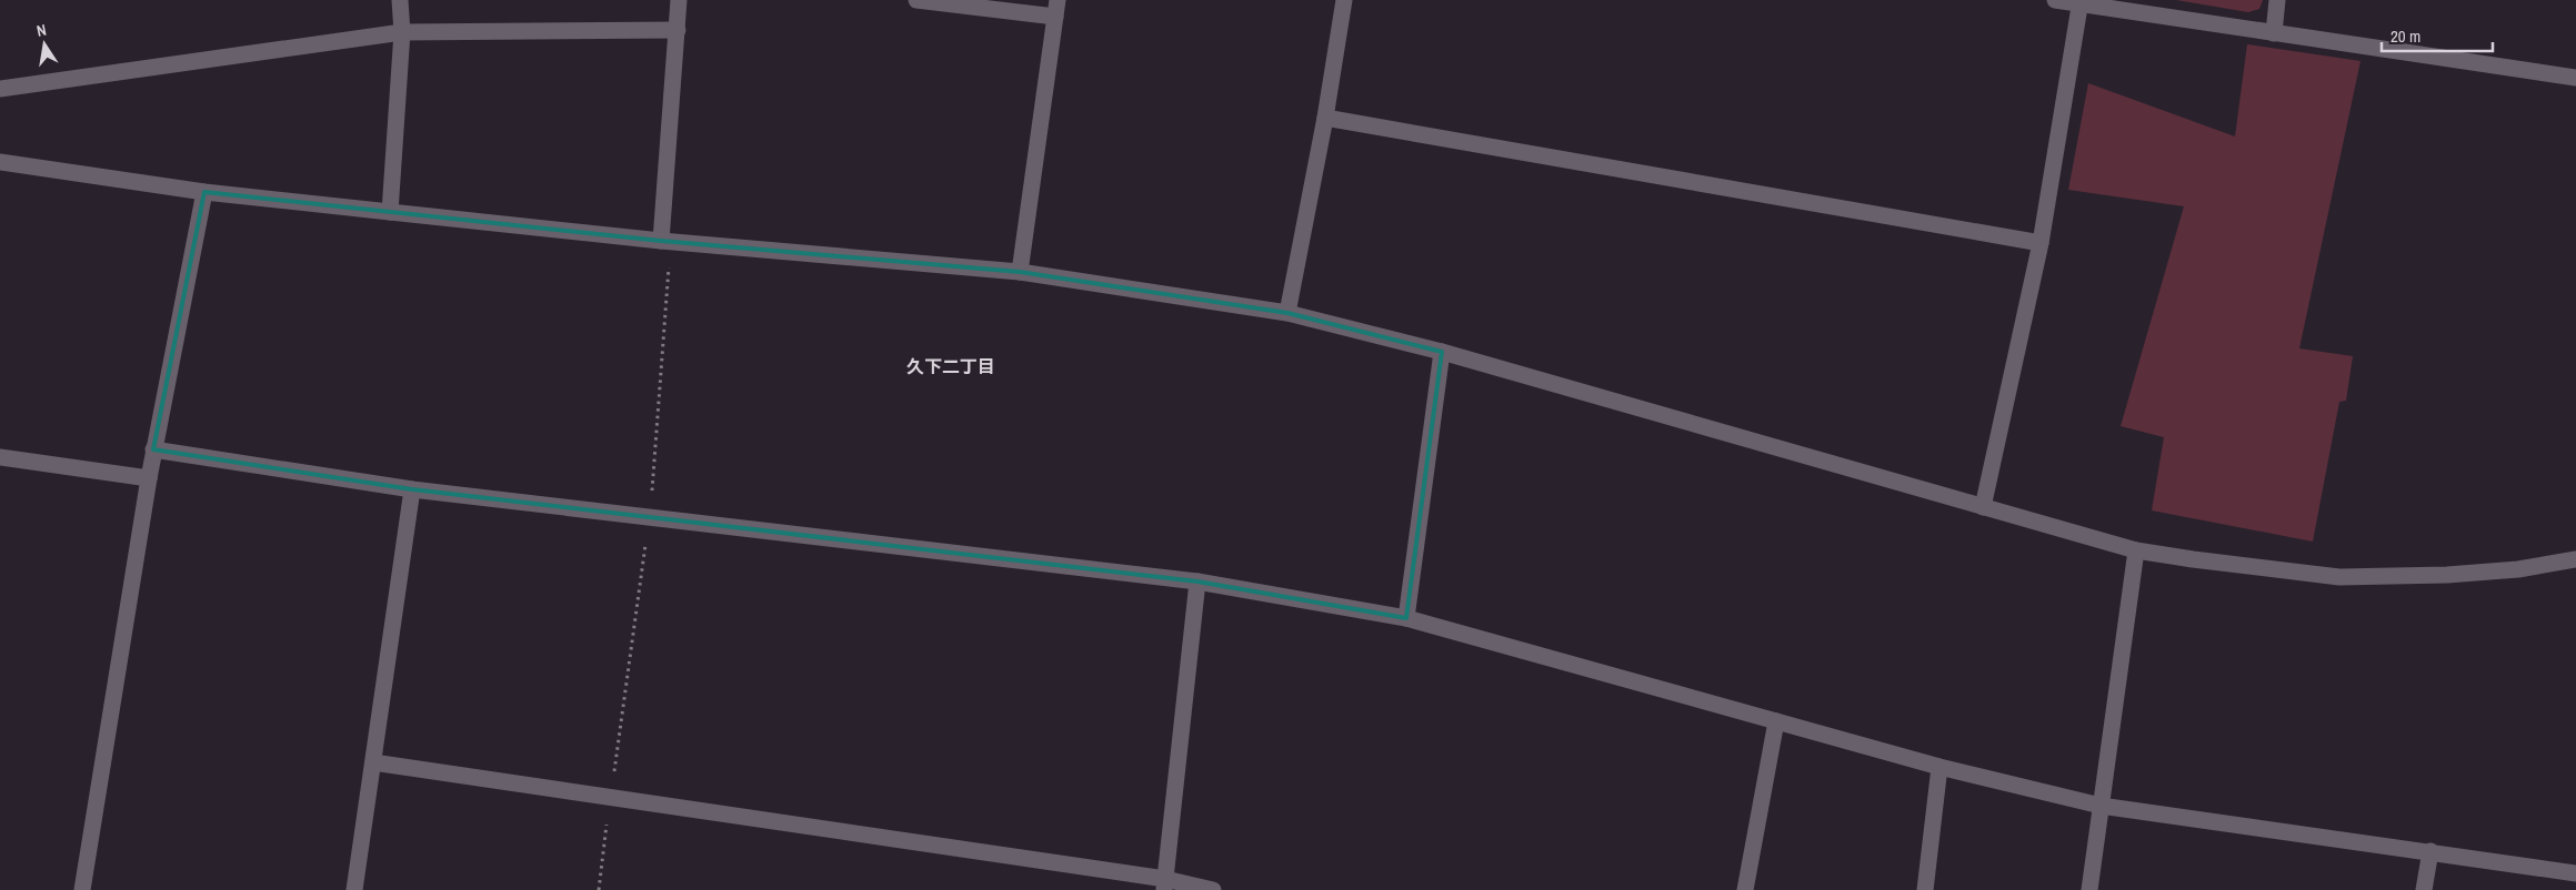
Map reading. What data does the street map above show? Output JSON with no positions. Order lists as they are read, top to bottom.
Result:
{
  "districts": ["久下二丁目"],
  "scale_bar": "20 m",
  "north": "top"
}
